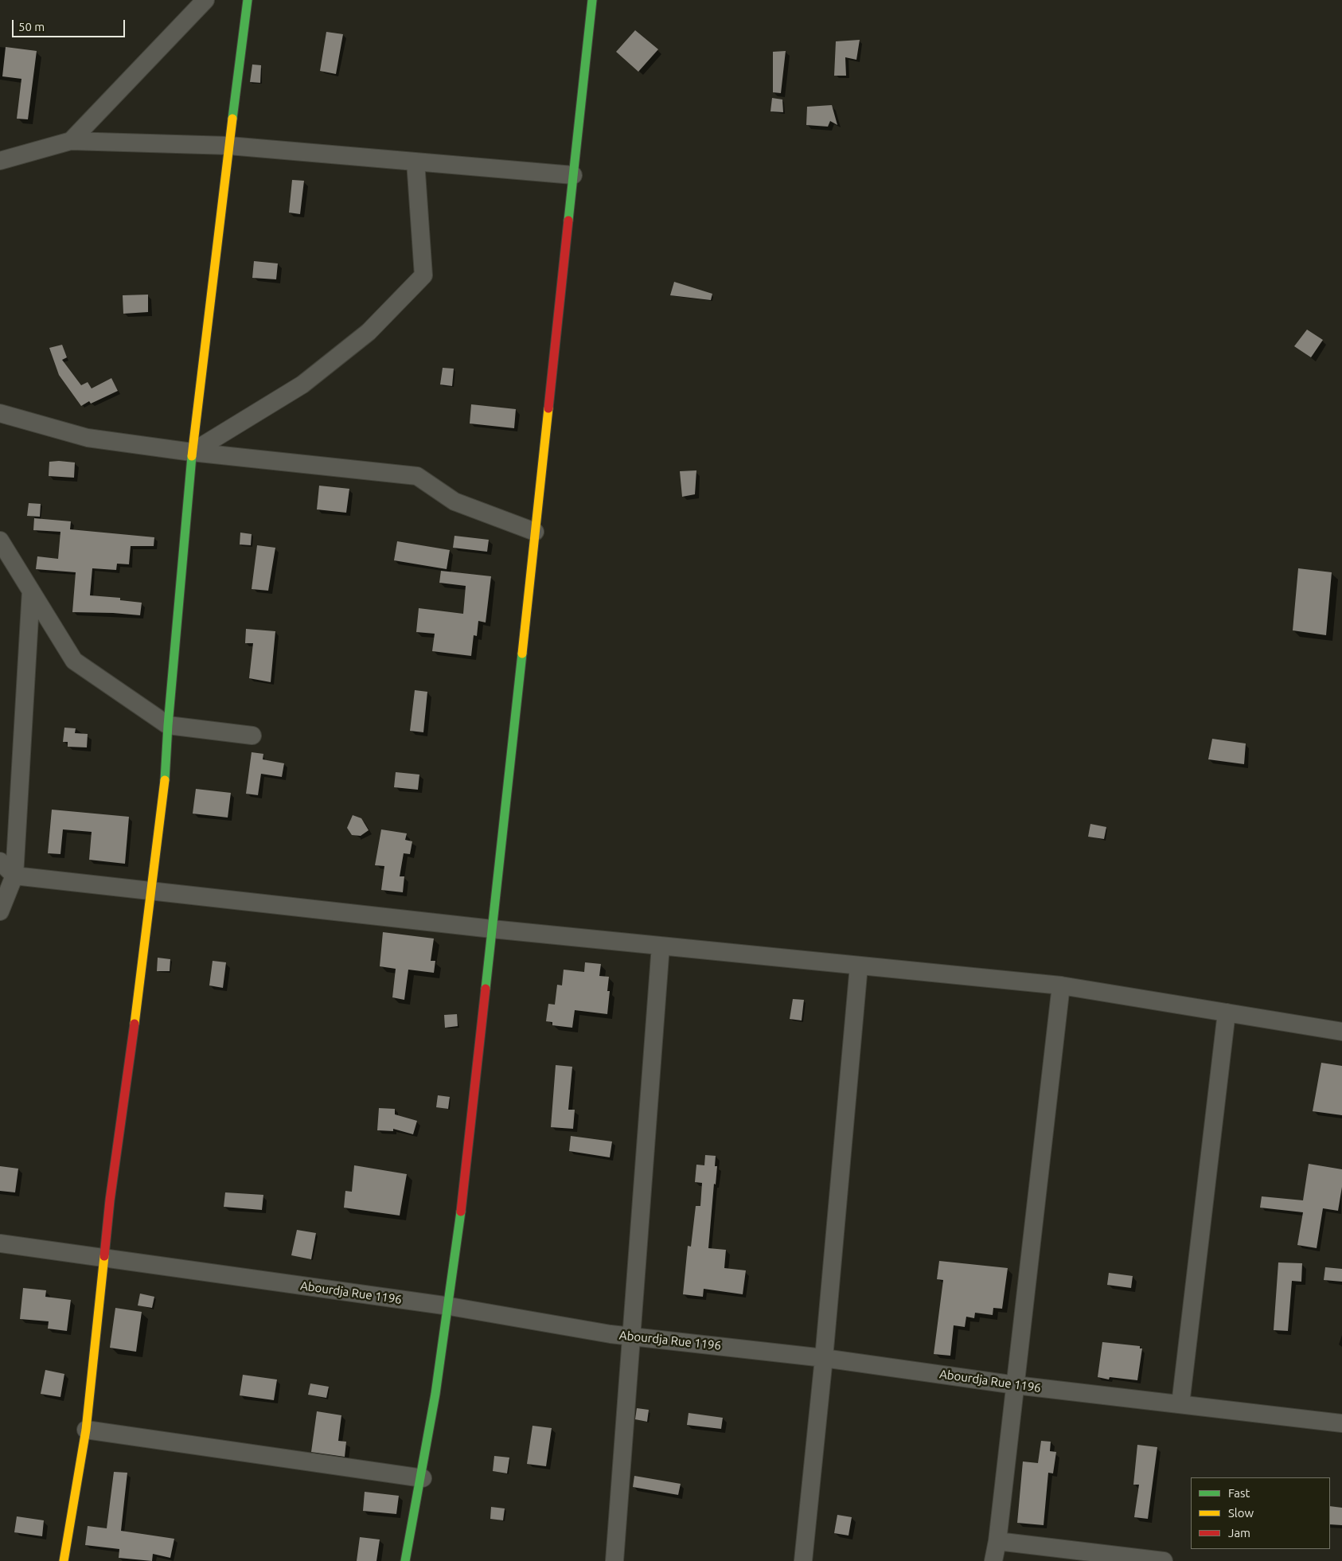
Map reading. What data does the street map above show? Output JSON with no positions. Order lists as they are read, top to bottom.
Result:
{
  "streets": {
    "street": ["Abourdja Rue 1196"]
  },
  "legend": ["Fast", "Slow", "Jam"],
  "scale_bar": "50 m"
}
